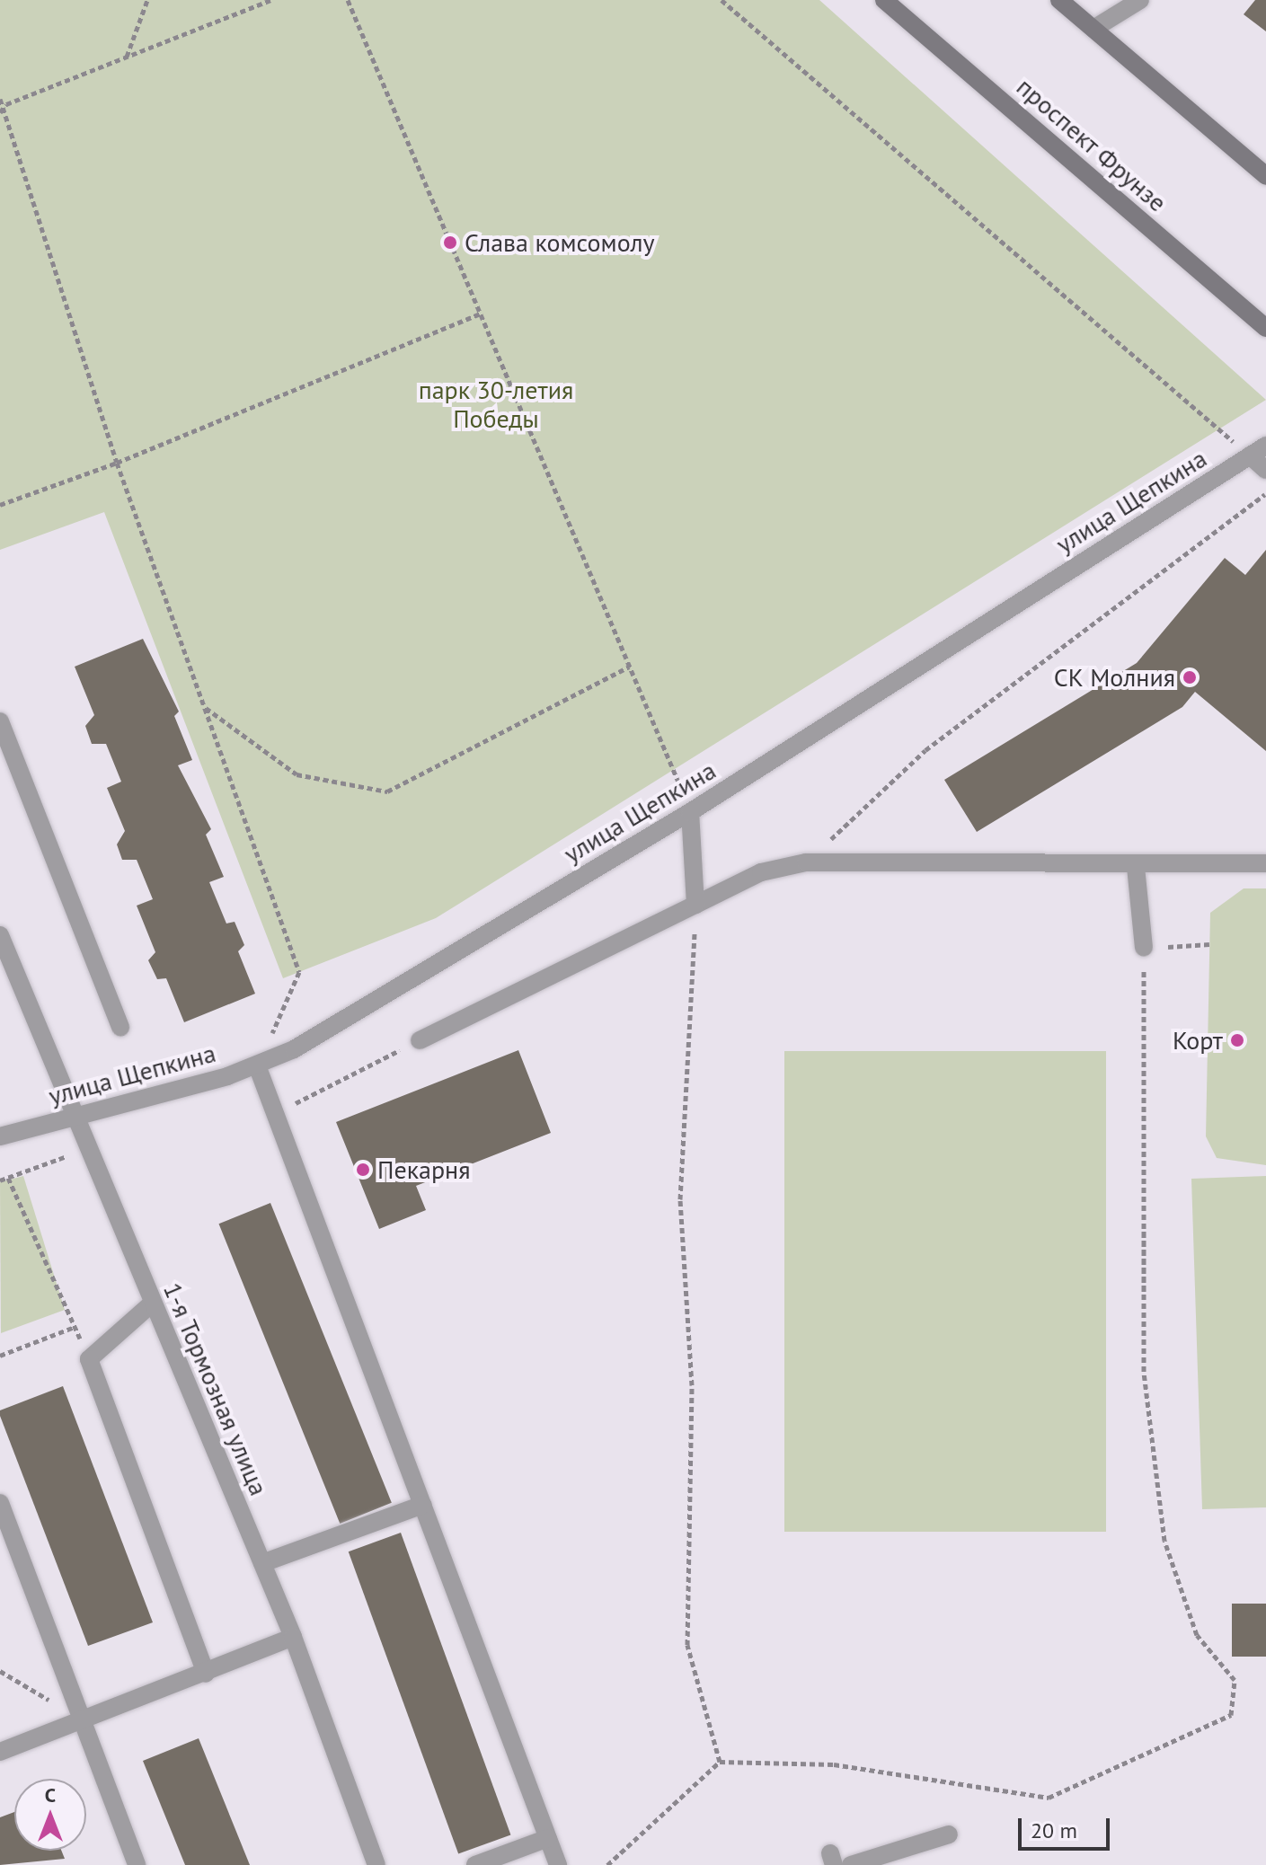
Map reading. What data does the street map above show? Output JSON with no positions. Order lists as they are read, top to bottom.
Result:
{
  "streets": {
    "main road": ["проспект Фрунзе"],
    "street": ["улица Щепкина", "1-я Тормозная улица"]
  },
  "crossings": [
    ["улица Щепкина", "1-я Тормозная улица"]
  ],
  "parks": ["парк 30-летия Победы"],
  "places": [
    "Слава комсомолу",
    "СК Молния",
    "Корт",
    "Пекарня"
  ],
  "scale_bar": "20 m",
  "north": "top"
}
